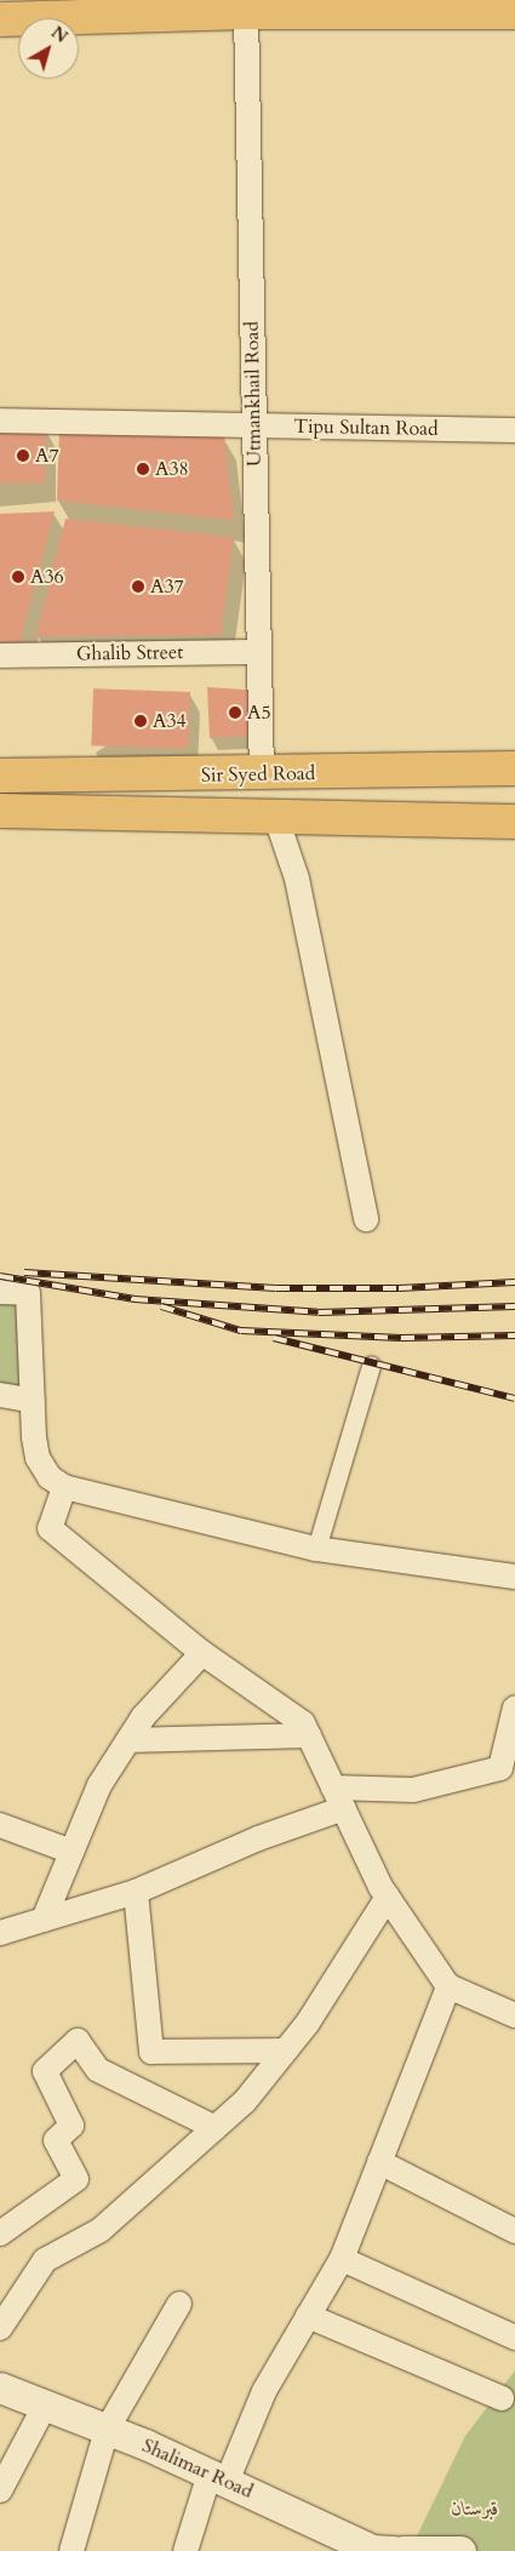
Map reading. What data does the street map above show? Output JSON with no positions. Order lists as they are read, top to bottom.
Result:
{
  "streets": {
    "main road": ["Sir Syed Road"],
    "street": [
      "Utmankhail Road",
      "Tipu Sultan Road",
      "Ghalib Street",
      "Shalimar Road"
    ]
  },
  "crossings": [
    ["Utmankhail Road", "Tipu Sultan Road"],
    ["Utmankhail Road", "Ghalib Street"],
    ["Utmankhail Road", "Sir Syed Road"]
  ],
  "parks": ["قبرستان"],
  "places": [
    "A7",
    "A38",
    "A36",
    "A37",
    "A5",
    "A34"
  ],
  "north": "top right"
}
